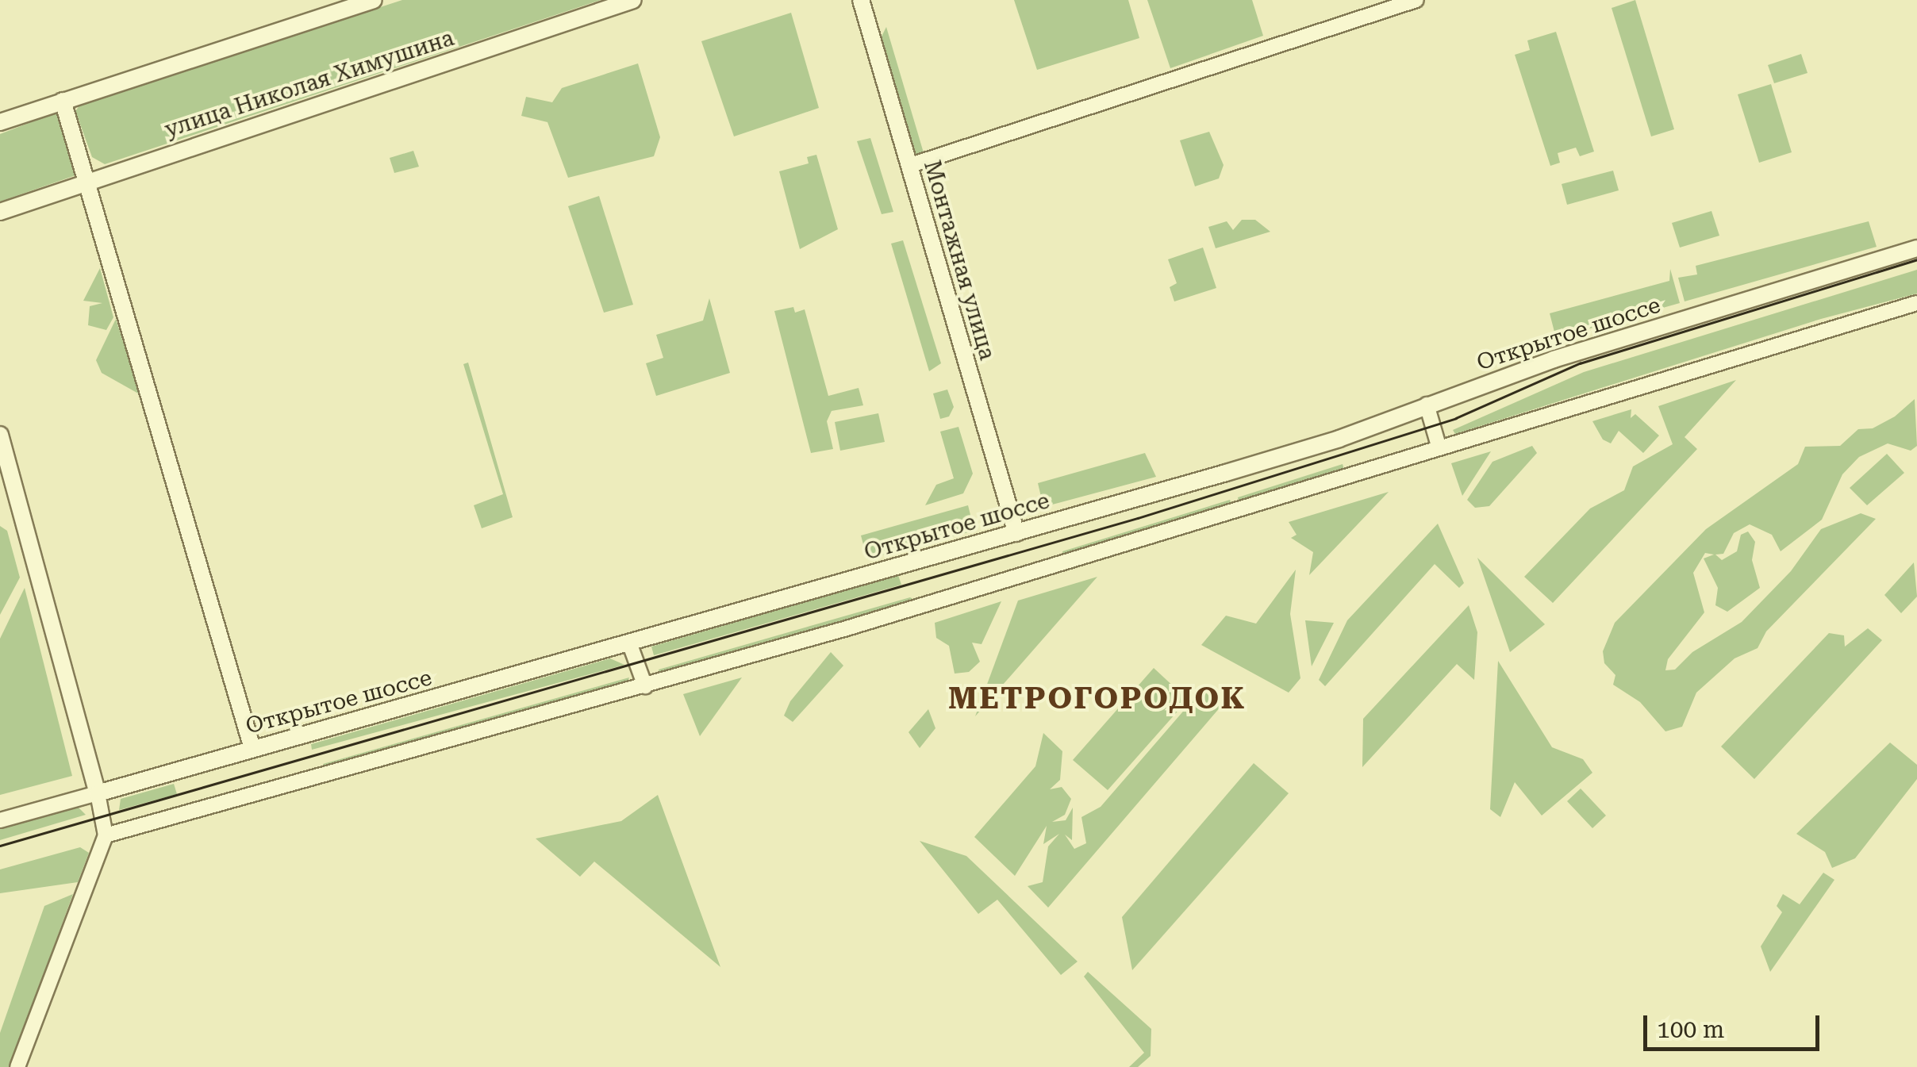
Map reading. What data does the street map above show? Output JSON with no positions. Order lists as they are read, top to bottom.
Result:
{
  "streets": {
    "street": ["улица Николая Химушина", "Монтажная улица", "Открытое шоссе"]
  },
  "crossings": [
    ["Монтажная улица", "Открытое шоссе"]
  ],
  "districts": ["МЕТРОГОРОДОК"],
  "scale_bar": "100 m"
}
